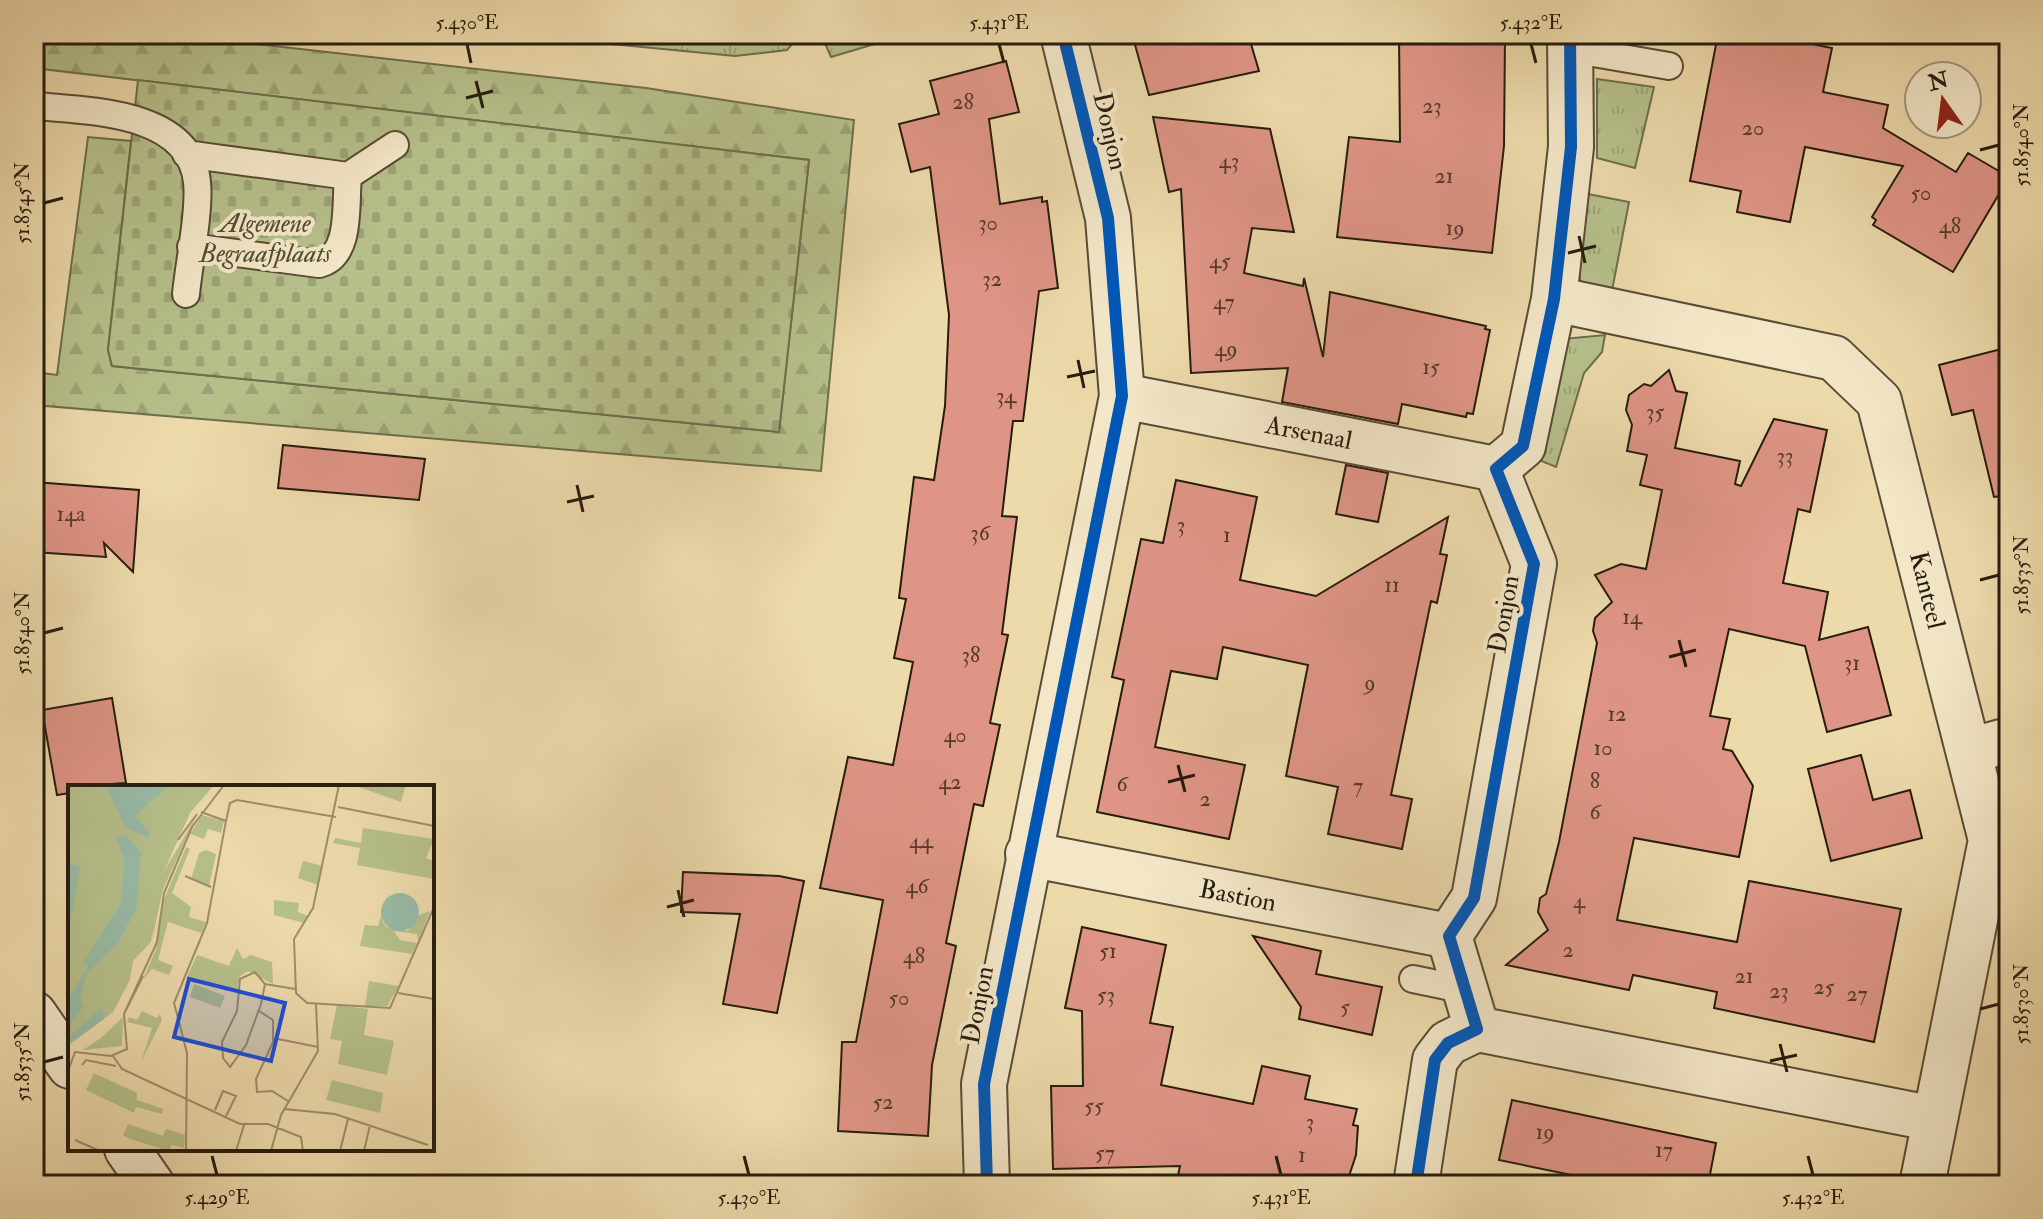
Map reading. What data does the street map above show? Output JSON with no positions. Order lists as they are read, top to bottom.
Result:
{
  "streets": {
    "street": [
      "Donjon",
      "Arsenaal",
      "Kanteel",
      "Bastion"
    ]
  },
  "crossings": [
    ["Donjon", "Arsenaal"],
    ["Donjon", "Bastion"]
  ],
  "parks": ["Algemene Begraafplaats"],
  "house_numbers": [
    "28",
    "23",
    "20",
    "43",
    "21",
    "50",
    "30",
    "48",
    "19",
    "45",
    "32",
    "47",
    "49",
    "15",
    "34",
    "35",
    "33",
    "14a",
    "3",
    "36",
    "1",
    "11",
    "14",
    "38",
    "31",
    "9",
    "12",
    "40",
    "10",
    "8",
    "42",
    "6",
    "7",
    "2",
    "6",
    "44",
    "46",
    "4",
    "2",
    "51",
    "48",
    "21",
    "25",
    "23",
    "27",
    "53",
    "50",
    "5",
    "52",
    "55",
    "3",
    "19",
    "17",
    "57",
    "1"
  ],
  "north": "top",
  "coordinates": [
    "5.430°E",
    "5.431°E",
    "5.432°E",
    "51.8540°N",
    "51.8545°N",
    "51.8535°N",
    "51.8530°N",
    "5.429°E"
  ]
}
